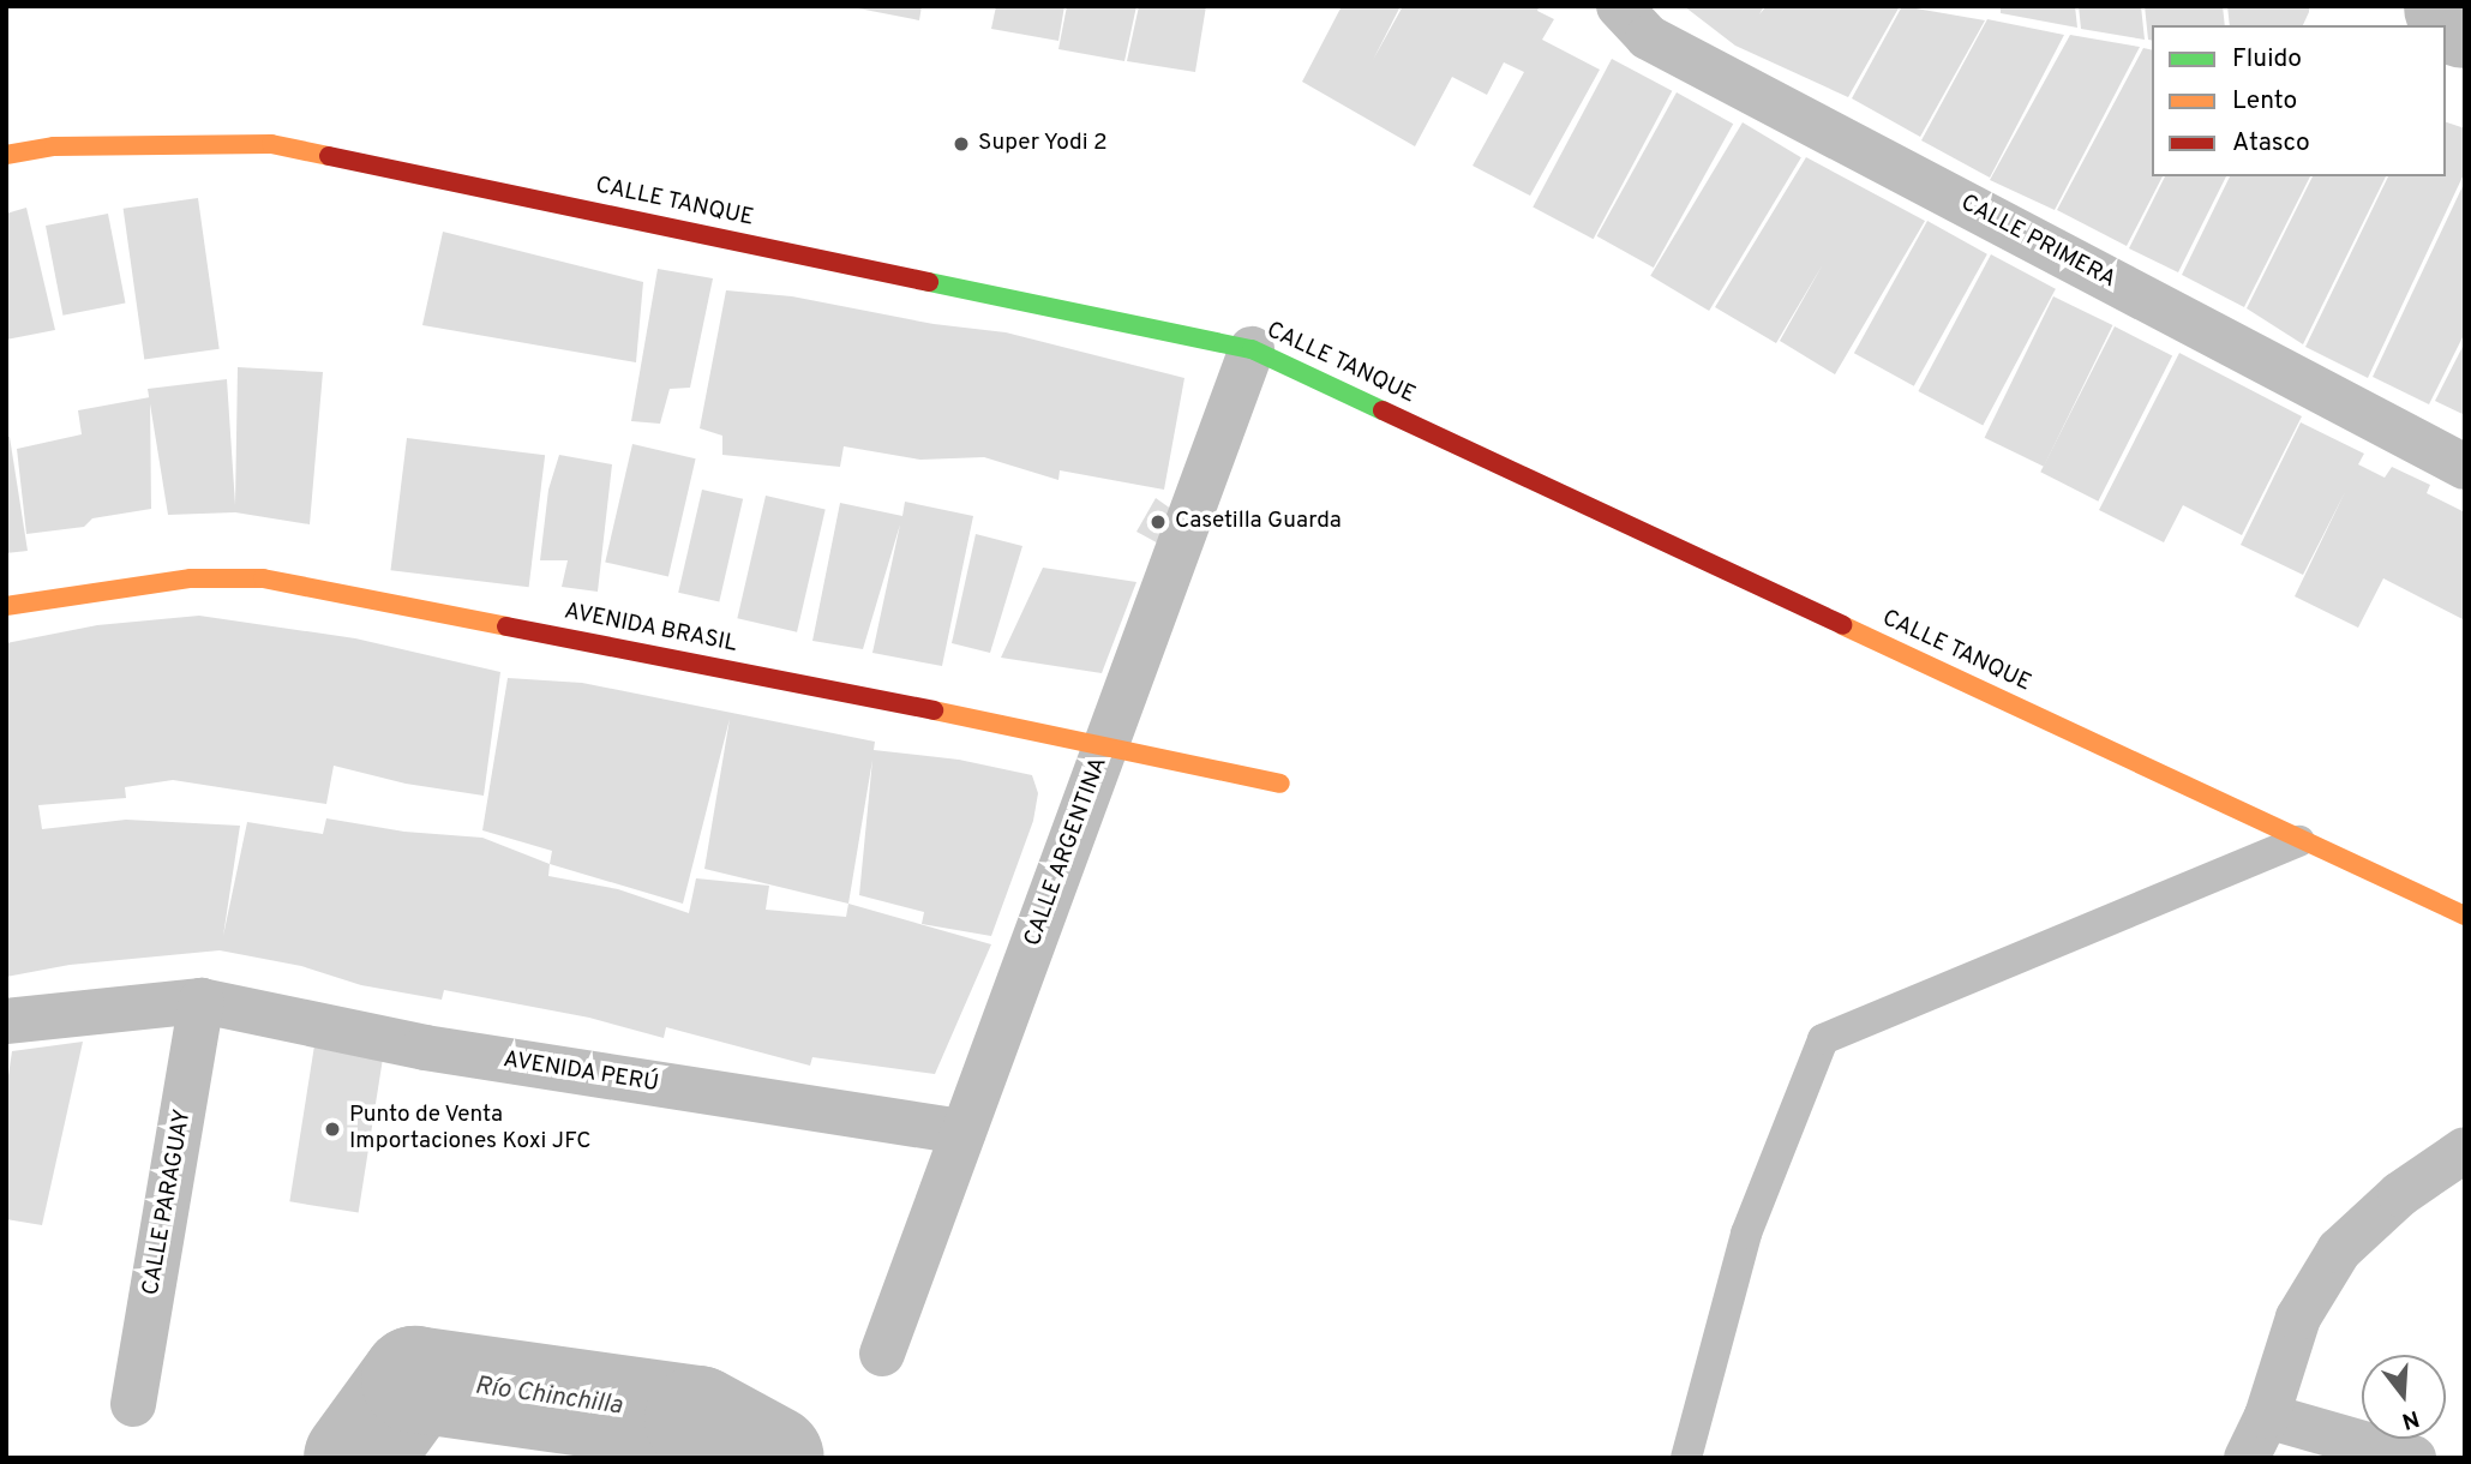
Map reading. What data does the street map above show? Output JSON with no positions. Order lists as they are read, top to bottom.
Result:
{
  "streets": {
    "street": [
      "CALLE TANQUE",
      "CALLE PRIMERA",
      "AVENIDA BRASIL",
      "CALLE ARGENTINA",
      "AVENIDA PERÚ",
      "CALLE PARAGUAY"
    ]
  },
  "crossings": [
    ["CALLE TANQUE", "CALLE ARGENTINA"],
    ["AVENIDA BRASIL", "CALLE ARGENTINA"],
    ["CALLE ARGENTINA", "AVENIDA PERÚ"],
    ["AVENIDA PERÚ", "CALLE PARAGUAY"]
  ],
  "water": ["Río Chinchilla"],
  "places": ["Super Yodi 2", "Casetilla Guarda", "Punto de Venta Importaciones Koxi JFC"],
  "legend": ["Fluido", "Lento", "Atasco"],
  "north": "bottom"
}
